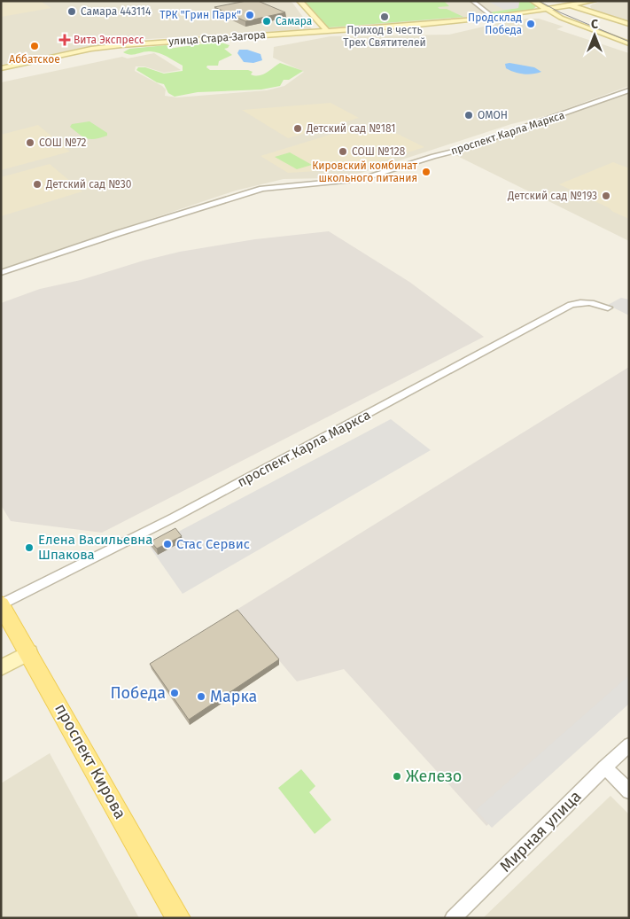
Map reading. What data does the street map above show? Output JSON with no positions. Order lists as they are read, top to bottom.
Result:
{
  "streets": {
    "main road": ["улица Стара-Загора", "проспект Кирова"],
    "street": ["проспект Карла Маркса", "Мирная улица"]
  },
  "crossings": [
    ["проспект Карла Маркса", "проспект Кирова"]
  ],
  "places": {
    "other": [
      "Самара 443114",
      "ТРК \"Грин Парк\"",
      "Приход в честь Трех Святителей",
      "Самара",
      "Продсклад Победа",
      "Аббатское",
      "ОМОН",
      "Детский сад №181",
      "СОШ №72",
      "СОШ №128",
      "Кировский комбинат школьного питания",
      "Детский сад №30",
      "Детский сад №193",
      "Стас Сервис",
      "Елена Васильевна Шпакова",
      "Победа",
      "Марка",
      "Железо"
    ],
    "health": ["Вита Экспресс"]
  },
  "north": "top"
}
